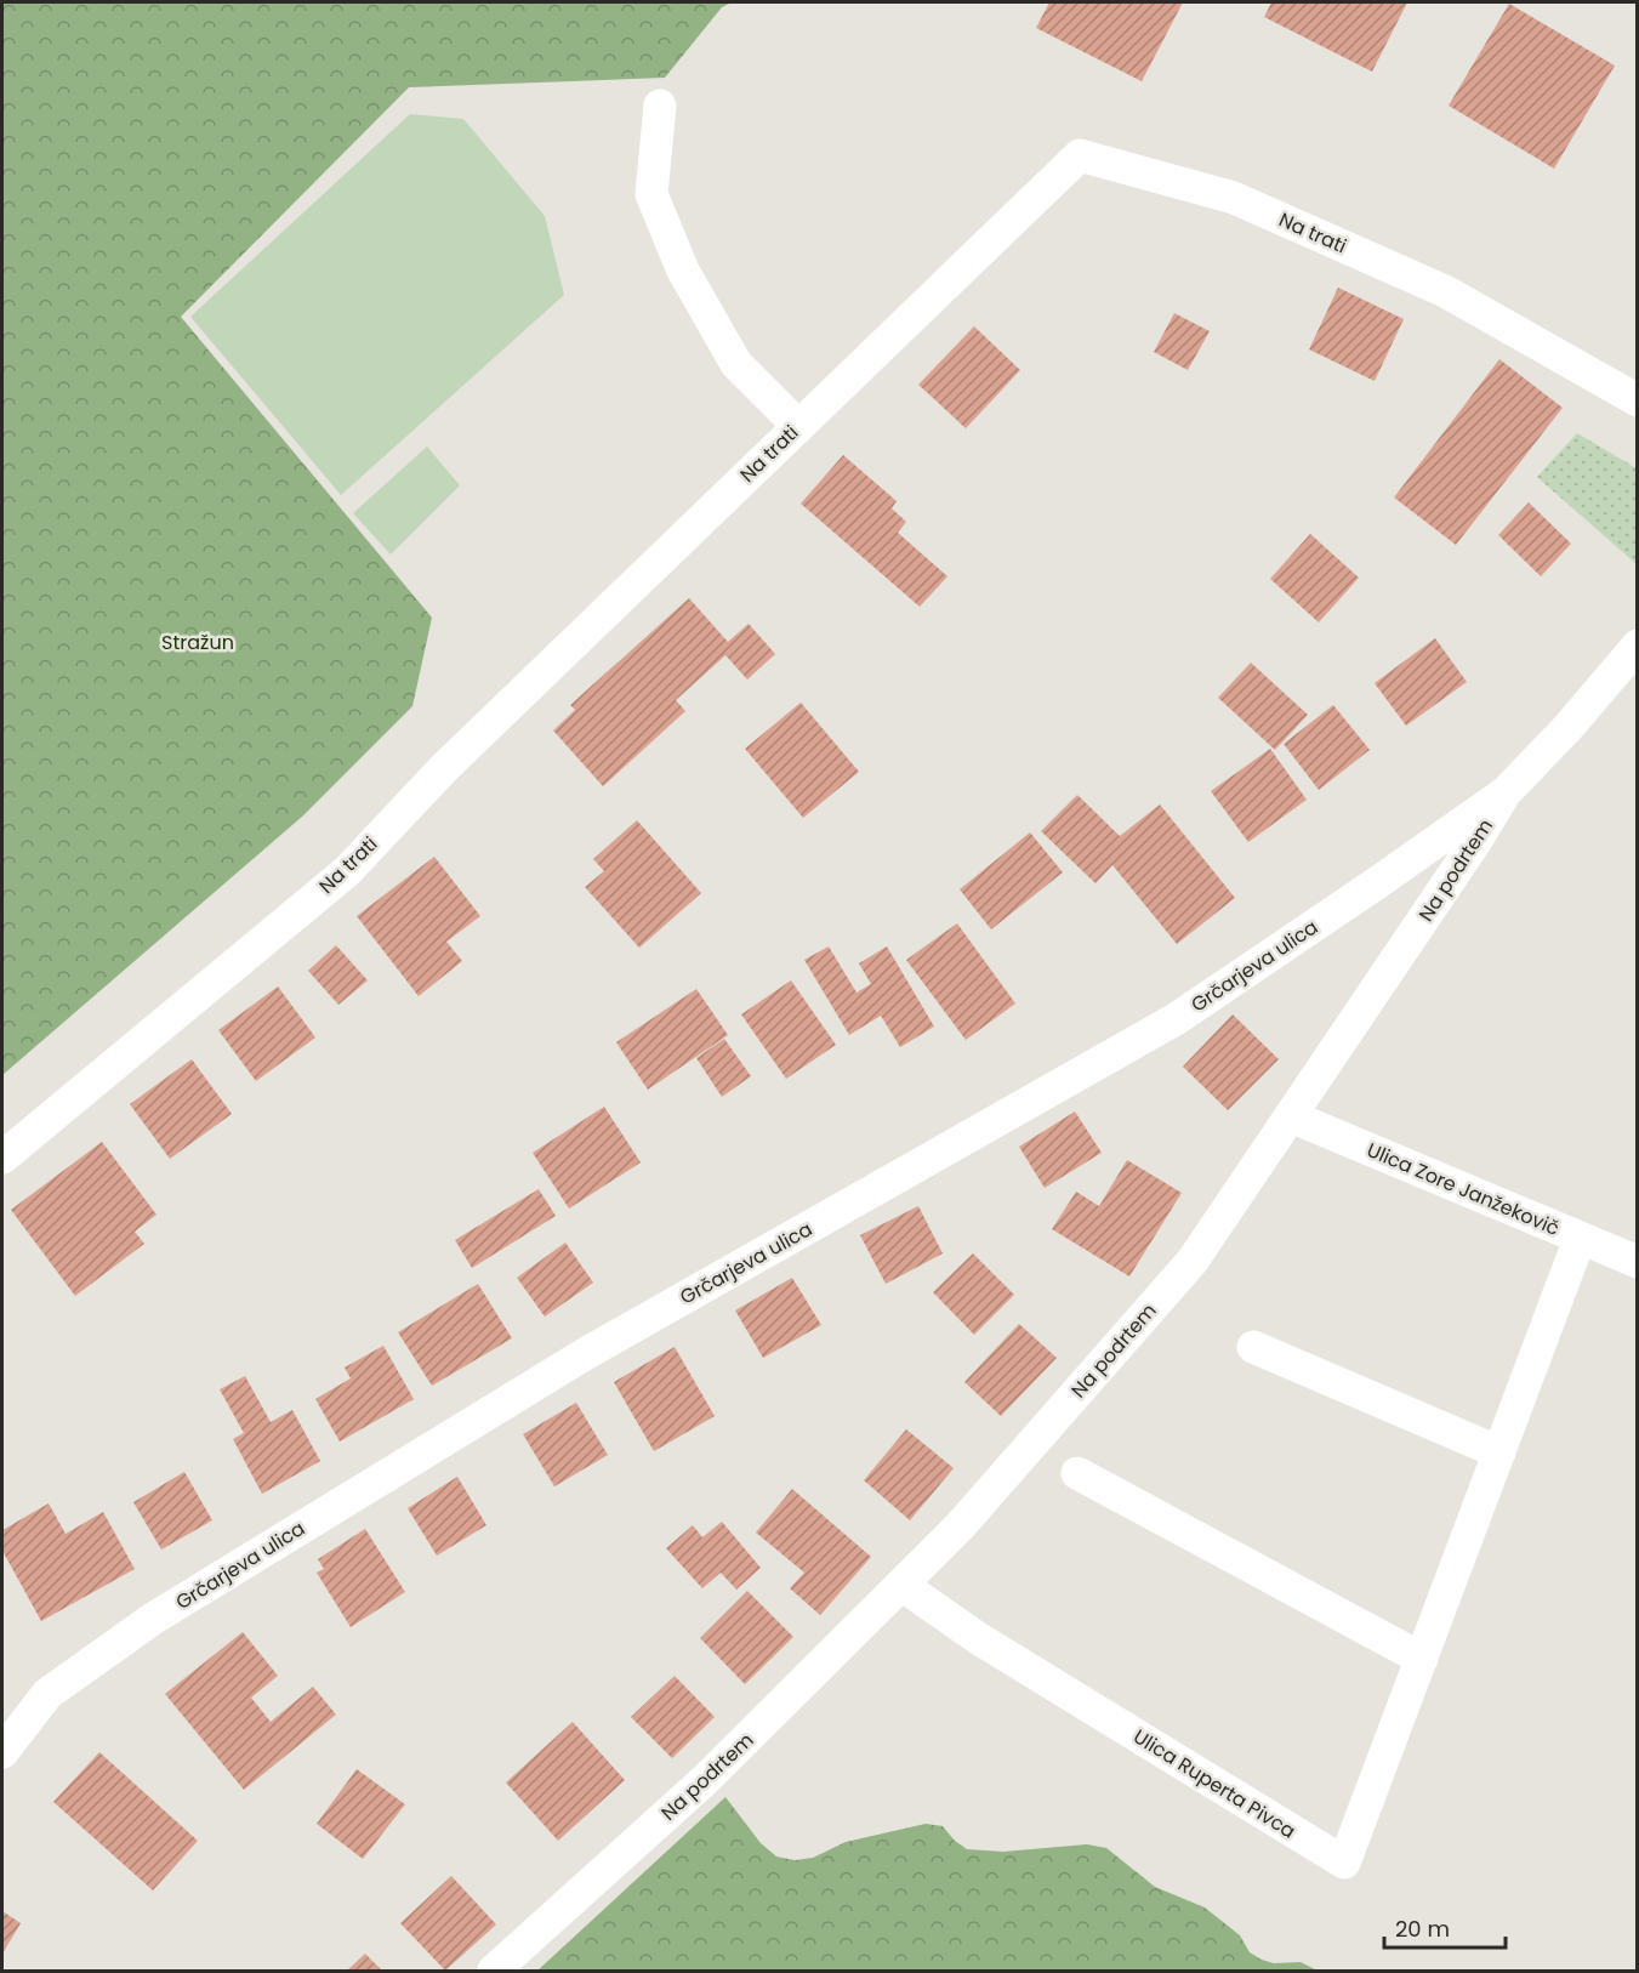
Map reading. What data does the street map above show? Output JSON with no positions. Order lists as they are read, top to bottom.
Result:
{
  "streets": {
    "street": [
      "Na trati",
      "Na podrtem",
      "Grčarjeva ulica",
      "Ulica Zore Janžekovič",
      "Ulica Ruperta Pivca"
    ]
  },
  "crossings": [
    ["Na podrtem", "Grčarjeva ulica"],
    ["Na podrtem", "Ulica Zore Janžekovič"],
    ["Na podrtem", "Ulica Ruperta Pivca"],
    ["Ulica Zore Janžekovič", "Ulica Ruperta Pivca"]
  ],
  "parks": ["Stražun"],
  "scale_bar": "20 m"
}
